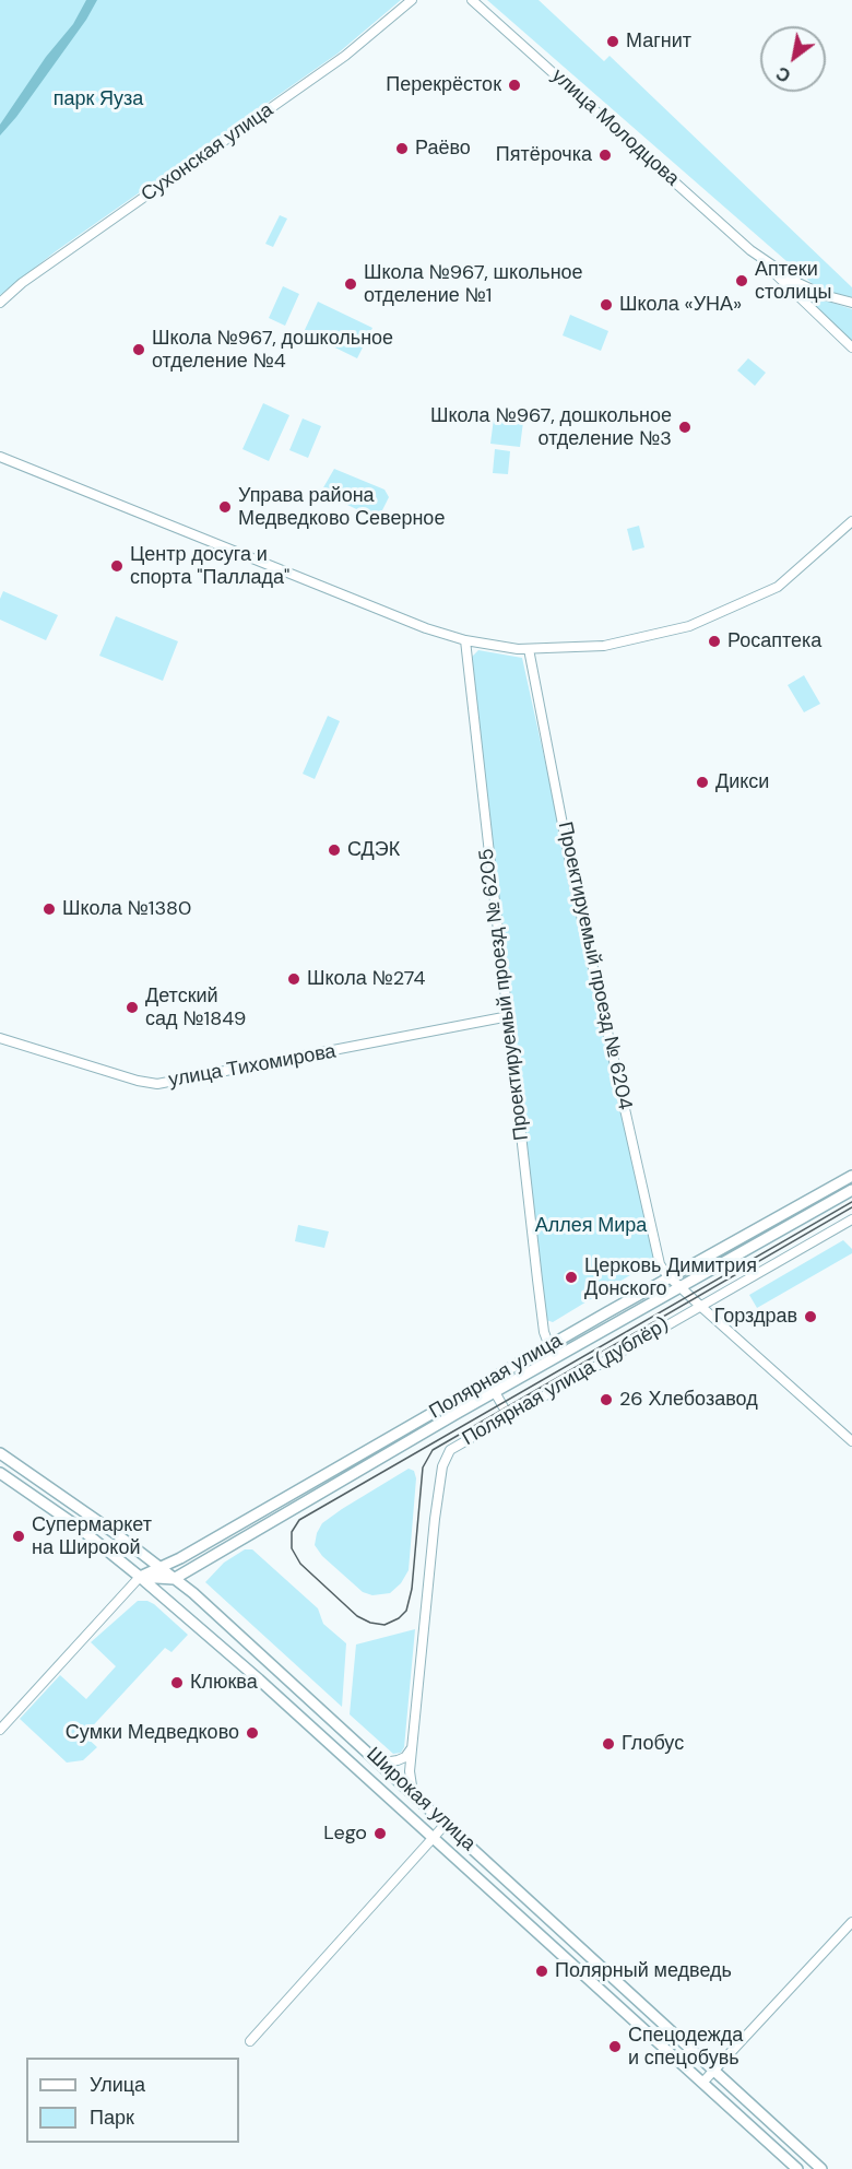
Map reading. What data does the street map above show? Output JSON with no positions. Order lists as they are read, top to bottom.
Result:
{
  "streets": {
    "main road": ["Полярная улица", "Широкая улица"],
    "street": [
      "улица Молодцова",
      "Сухонская улица",
      "Проектируемый проезд № 6204",
      "Проектируемый проезд № 6205",
      "улица Тихомирова",
      "Полярная улица (дублёр)"
    ]
  },
  "crossings": [
    ["Проектируемый проезд № 6204", "Полярная улица"],
    ["Проектируемый проезд № 6204", "Полярная улица (дублёр)"],
    ["Проектируемый проезд № 6205", "улица Тихомирова"],
    ["Проектируемый проезд № 6205", "Полярная улица"],
    ["Полярная улица", "Широкая улица"]
  ],
  "parks": ["парк Яуза", "Аллея Мира"],
  "places": [
    "Магнит",
    "Перекрёсток",
    "Раёво",
    "Пятёрочка",
    "Аптеки столицы",
    "Школа №967, школьное отделение №1",
    "Школа «УНА»",
    "Школа №967, дошкольное отделение №4",
    "Школа №967, дошкольное отделение №3",
    "Управа района Медведково Северное",
    "Центр досуга и спорта \"Паллада\"",
    "Росаптека",
    "Дикси",
    "СДЭК",
    "Школа №1380",
    "Школа №274",
    "Детский сад №1849",
    "Церковь Димитрия Донского",
    "Горздрав",
    "26 Хлебозавод",
    "Супермаркет на Широкой",
    "Клюква",
    "Сумки Медведково",
    "Глобус",
    "Lego",
    "Полярный медведь",
    "Спецодежда и спецобувь"
  ],
  "legend": ["Улица", "Парк"],
  "north": "bottom left"
}
